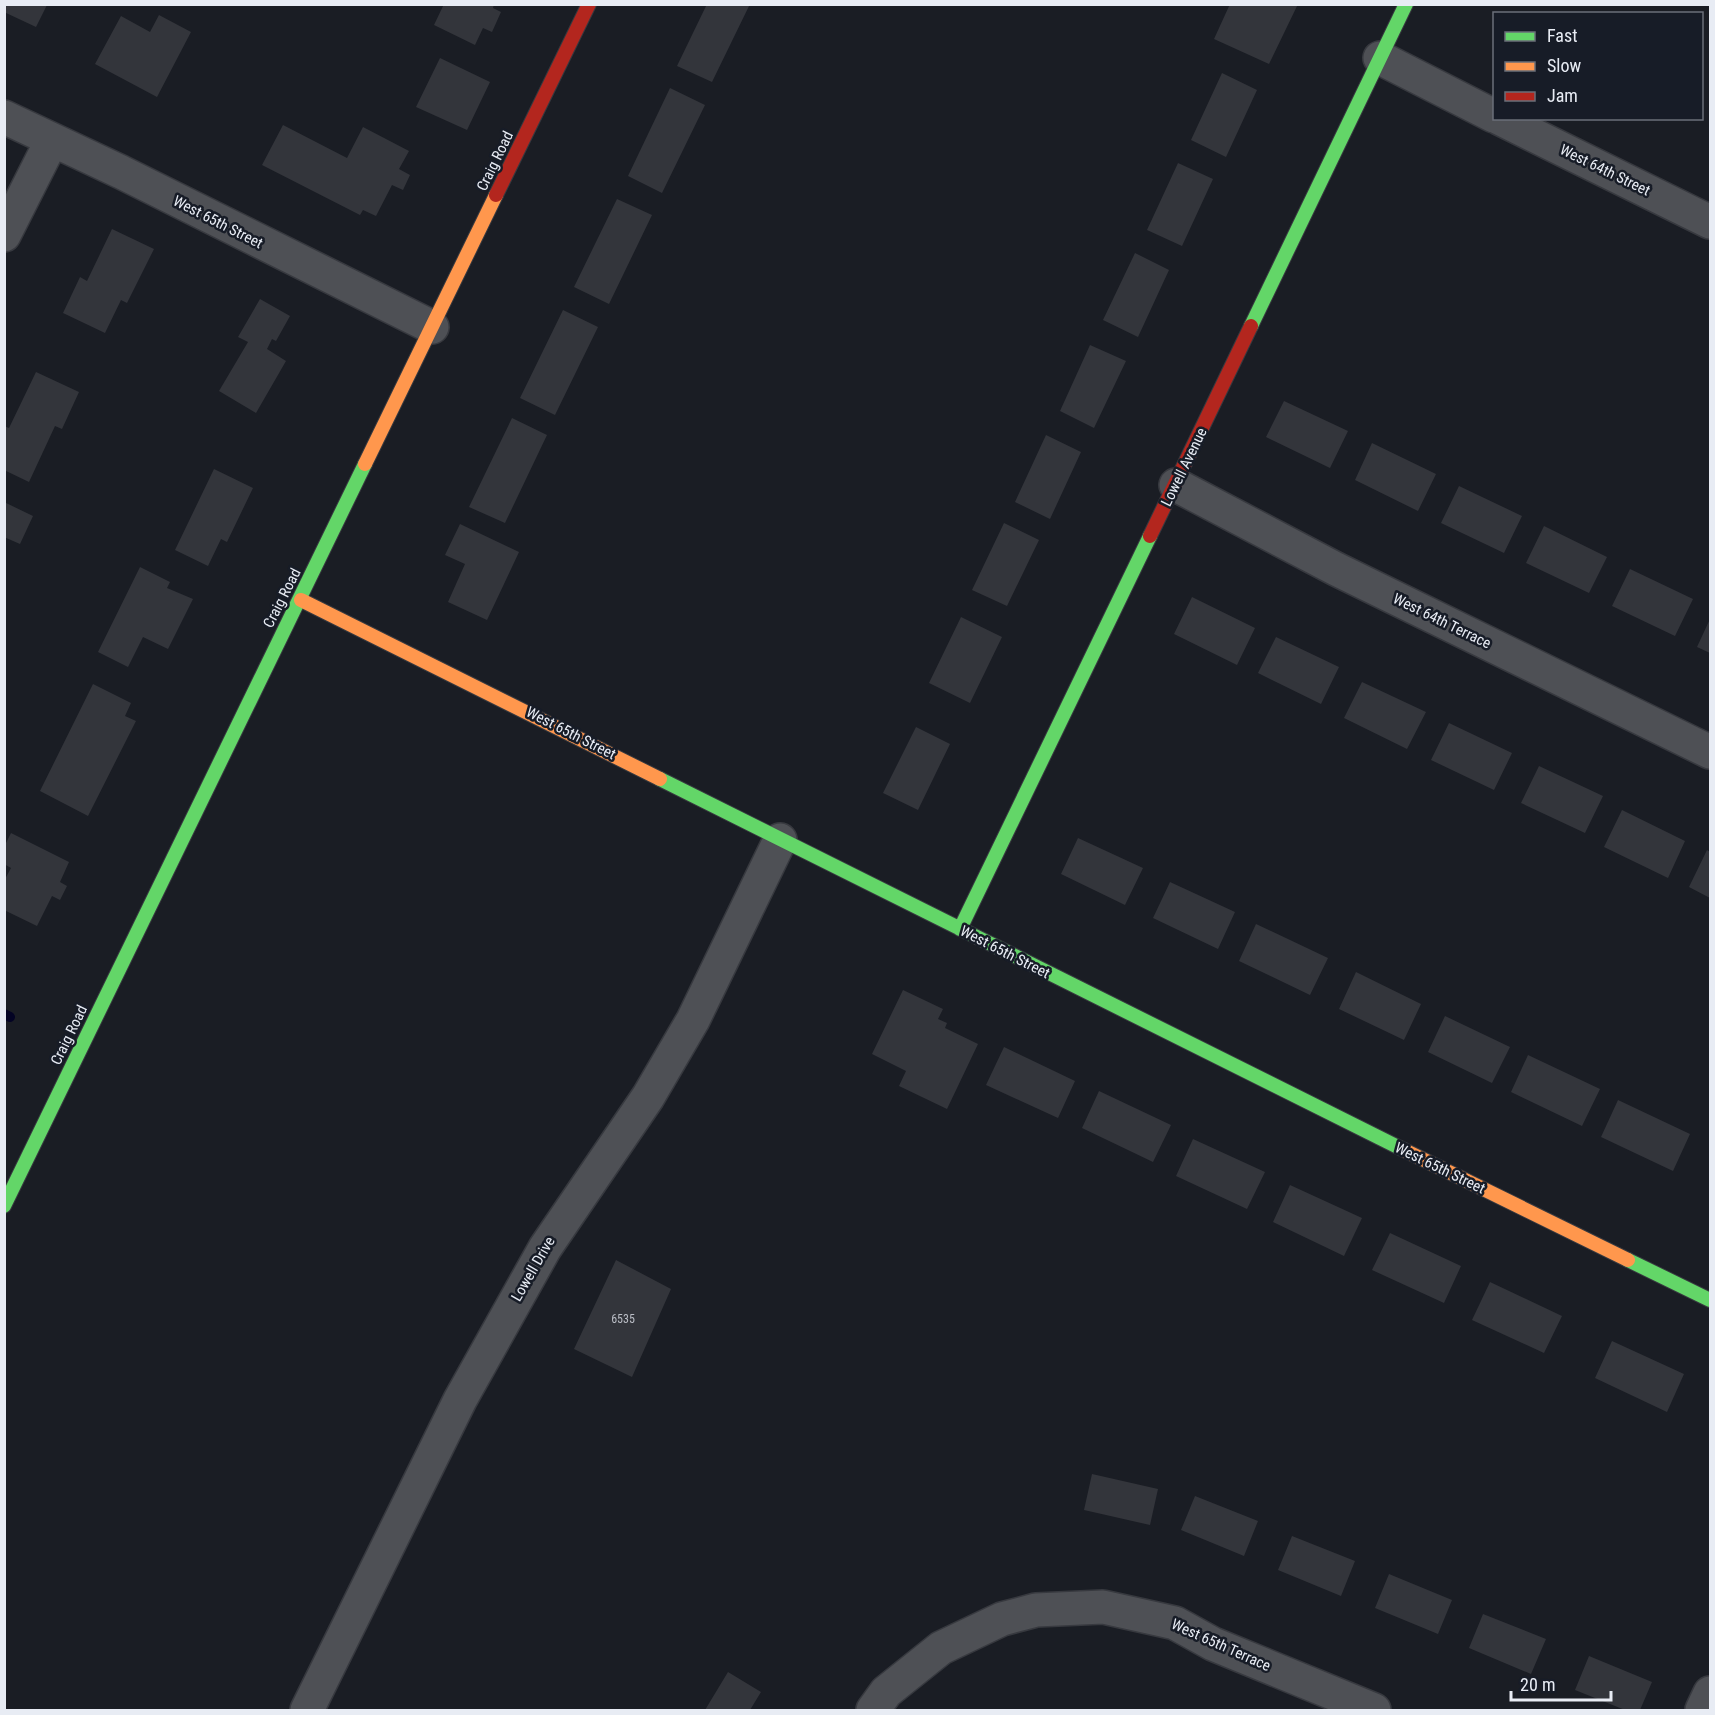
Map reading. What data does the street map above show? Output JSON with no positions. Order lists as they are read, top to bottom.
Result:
{
  "streets": {
    "street": [
      "Craig Road",
      "West 64th Street",
      "West 65th Street",
      "Lowell Avenue",
      "West 64th Terrace",
      "Lowell Drive",
      "West 65th Terrace"
    ]
  },
  "crossings": [
    ["Craig Road", "West 65th Street"],
    ["West 65th Street", "Lowell Avenue"],
    ["West 65th Street", "Lowell Drive"],
    ["Lowell Avenue", "West 64th Terrace"]
  ],
  "house_numbers": ["6535"],
  "legend": ["Fast", "Slow", "Jam"],
  "scale_bar": "20 m"
}
